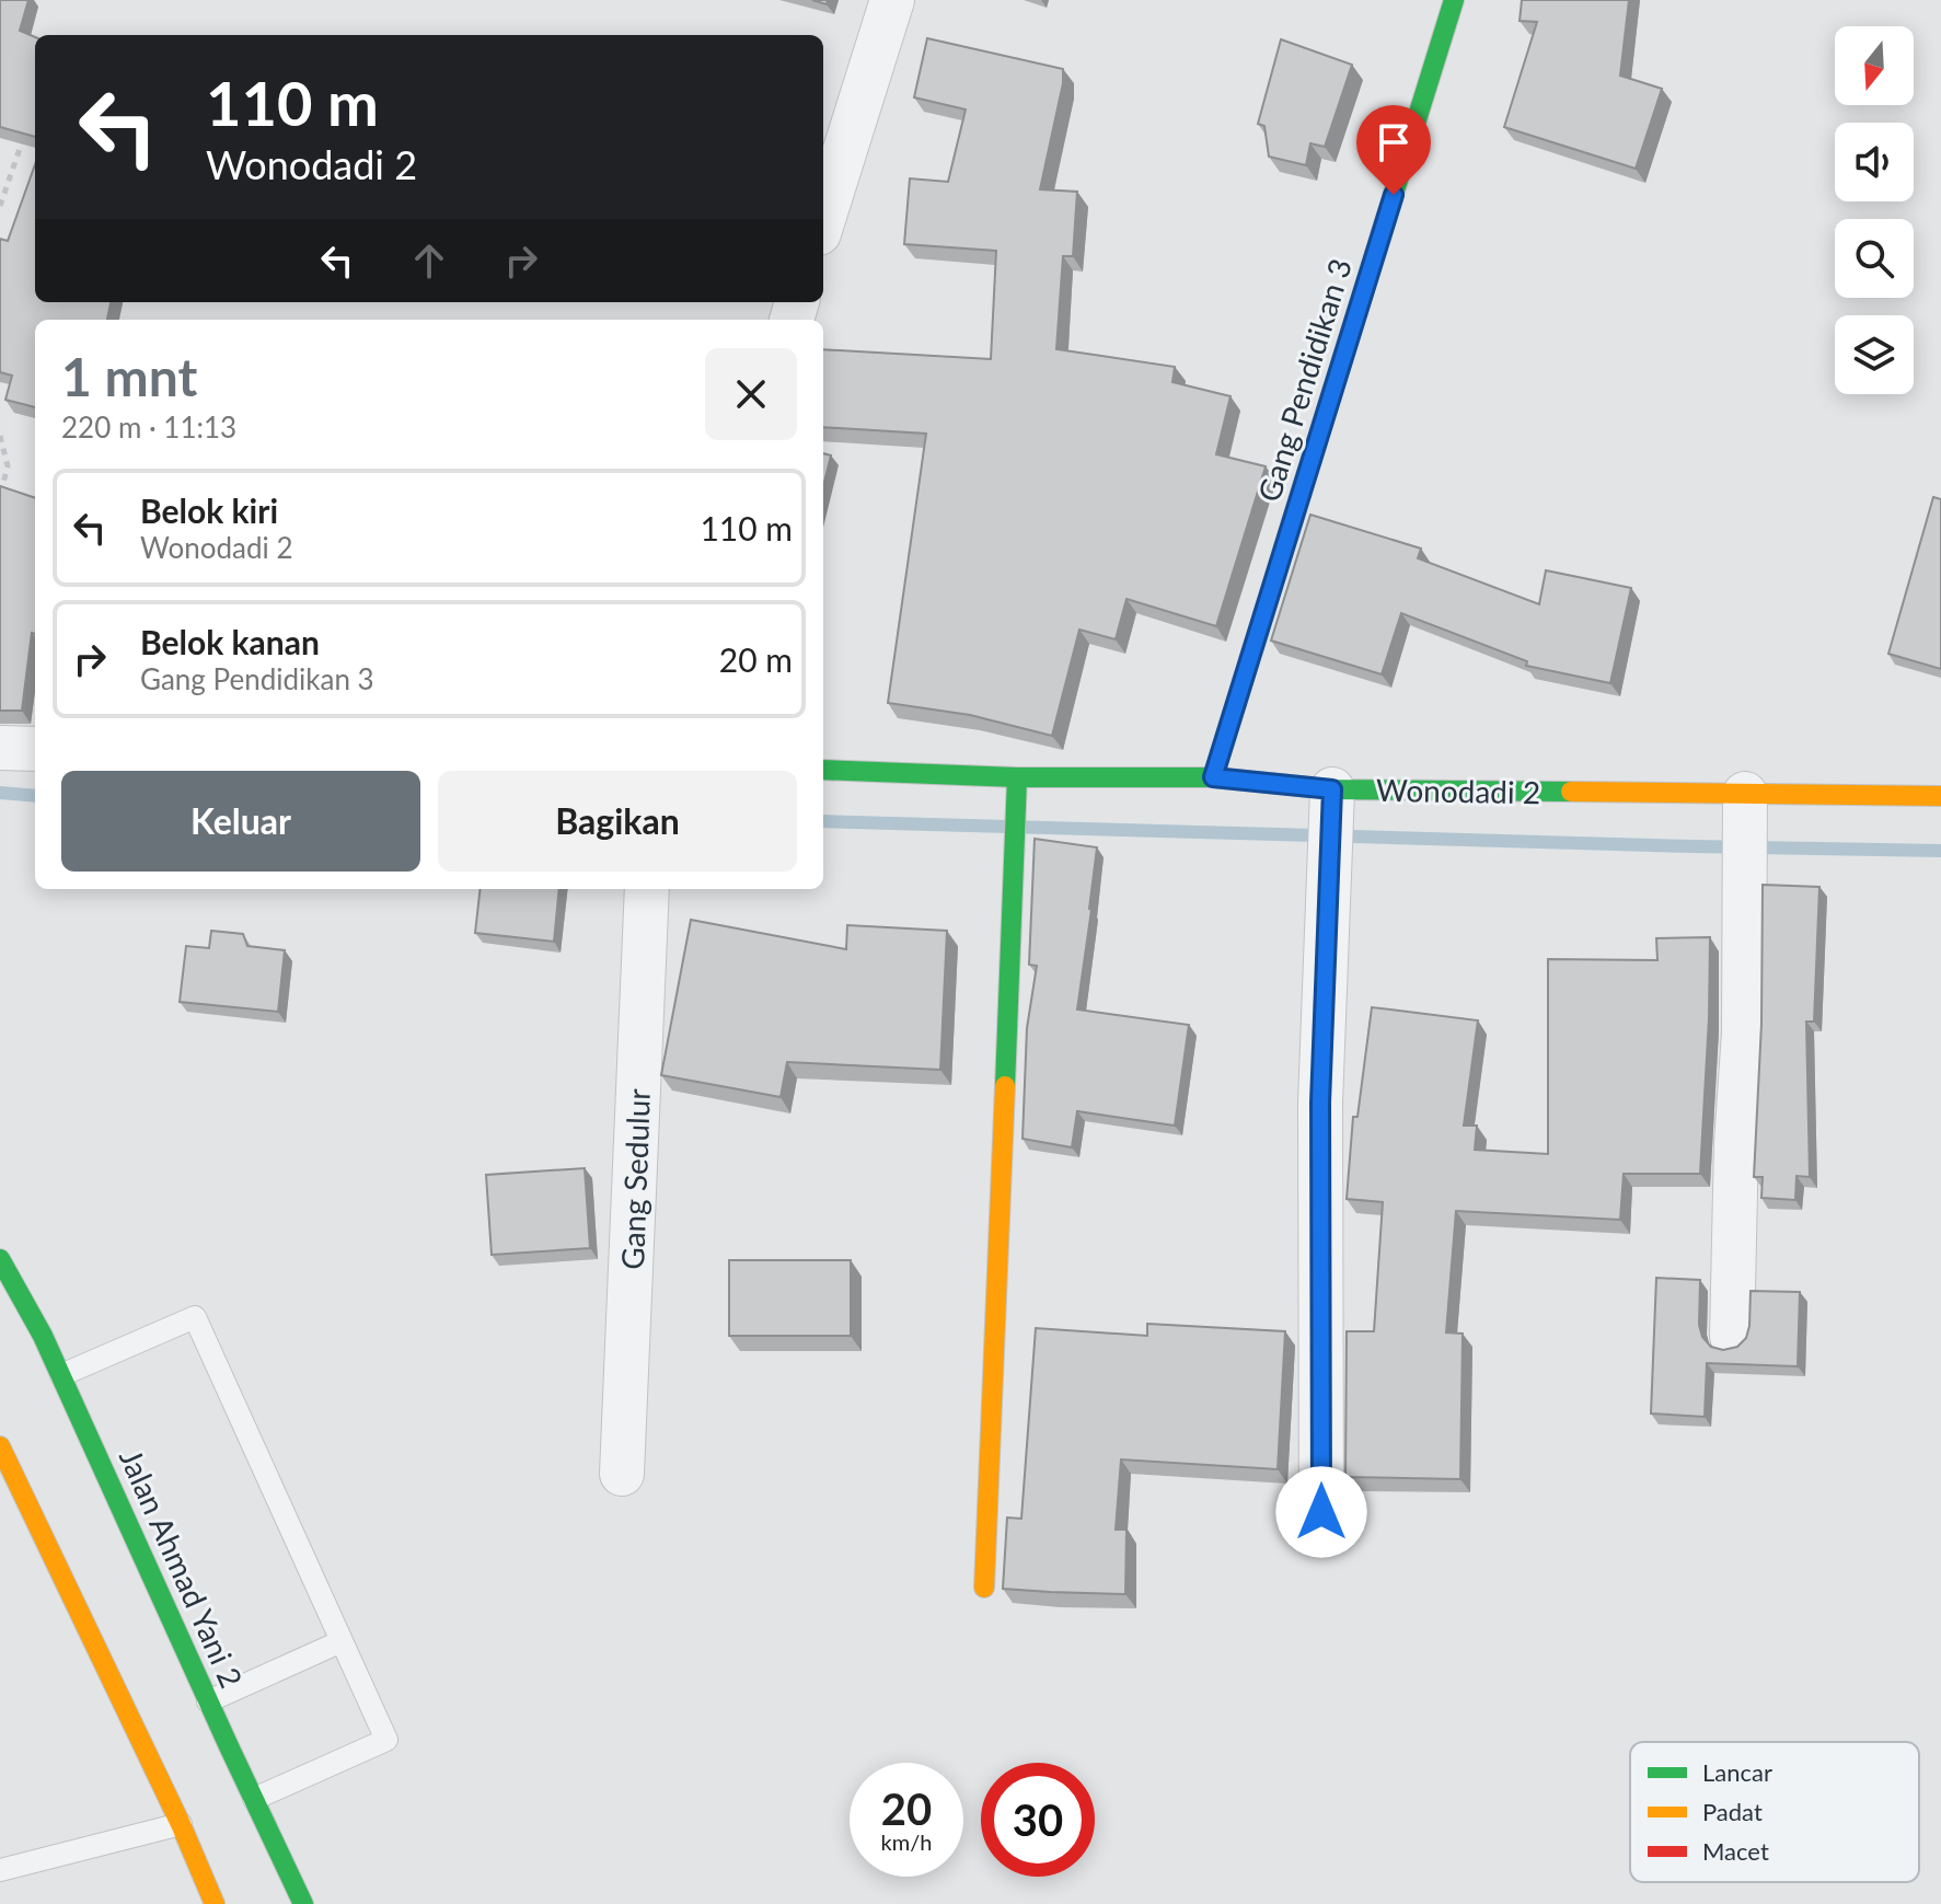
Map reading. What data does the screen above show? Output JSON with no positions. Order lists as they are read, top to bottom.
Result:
{
  "streets": {
    "main road": ["Gang Pendidikan 3", "Wonodadi 2", "Jalan Ahmad Yani 2"],
    "street": ["Gang Sedulur"]
  },
  "crossings": [
    ["Gang Pendidikan 3", "Wonodadi 2"]
  ],
  "legend": ["Lancar", "Padat", "Macet"],
  "north": "bottom",
  "page": {
    "turn": ["110 m", "Wonodadi 2"],
    "heading": ["1 mnt", "220 m · 11:13"],
    "list": [
      {
        "name": "Belok kiri",
        "note": "Wonodadi 2",
        "value": "110 m"
      },
      {
        "name": "Belok kanan",
        "note": "Gang Pendidikan 3",
        "value": "20 m"
      }
    ],
    "buttons": ["Keluar", "Bagikan"],
    "speed": "20 km/h",
    "limit": "30"
  }
}
